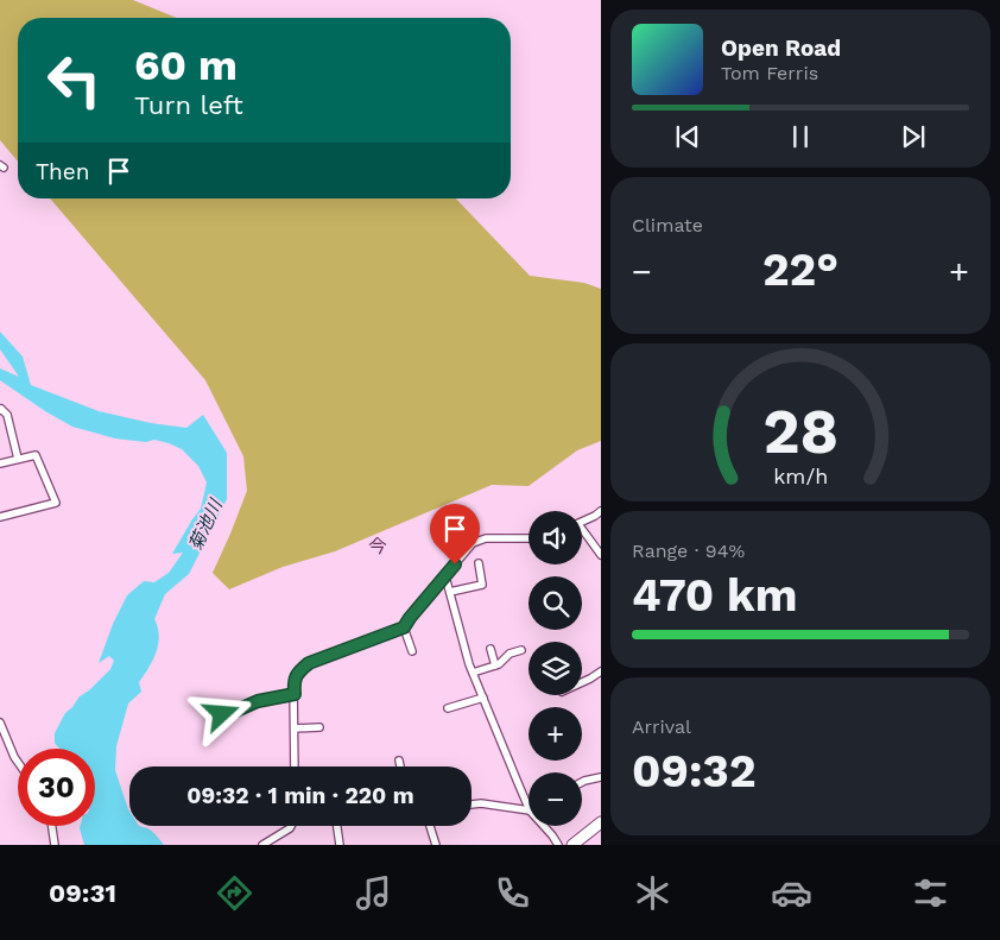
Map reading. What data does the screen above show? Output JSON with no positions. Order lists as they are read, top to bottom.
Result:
{
  "districts": ["今"],
  "water": ["菊池川"],
  "page": {
    "turn": ["60 m", "Turn left"],
    "song": ["Open Road", "Tom Ferris"],
    "then": "Then",
    "tile": [
      "Climate",
      ["Range · 94%", "470 km"],
      ["Arrival", "09:32"]
    ],
    "heat": ["−", "22°", "+"],
    "map_buttons": ["+", "−"],
    "limit": "30",
    "trip": "09:32 · 1 min · 220 m",
    "tabs": "09:31",
    "gauge": ["28", "km/h"]
  }
}
